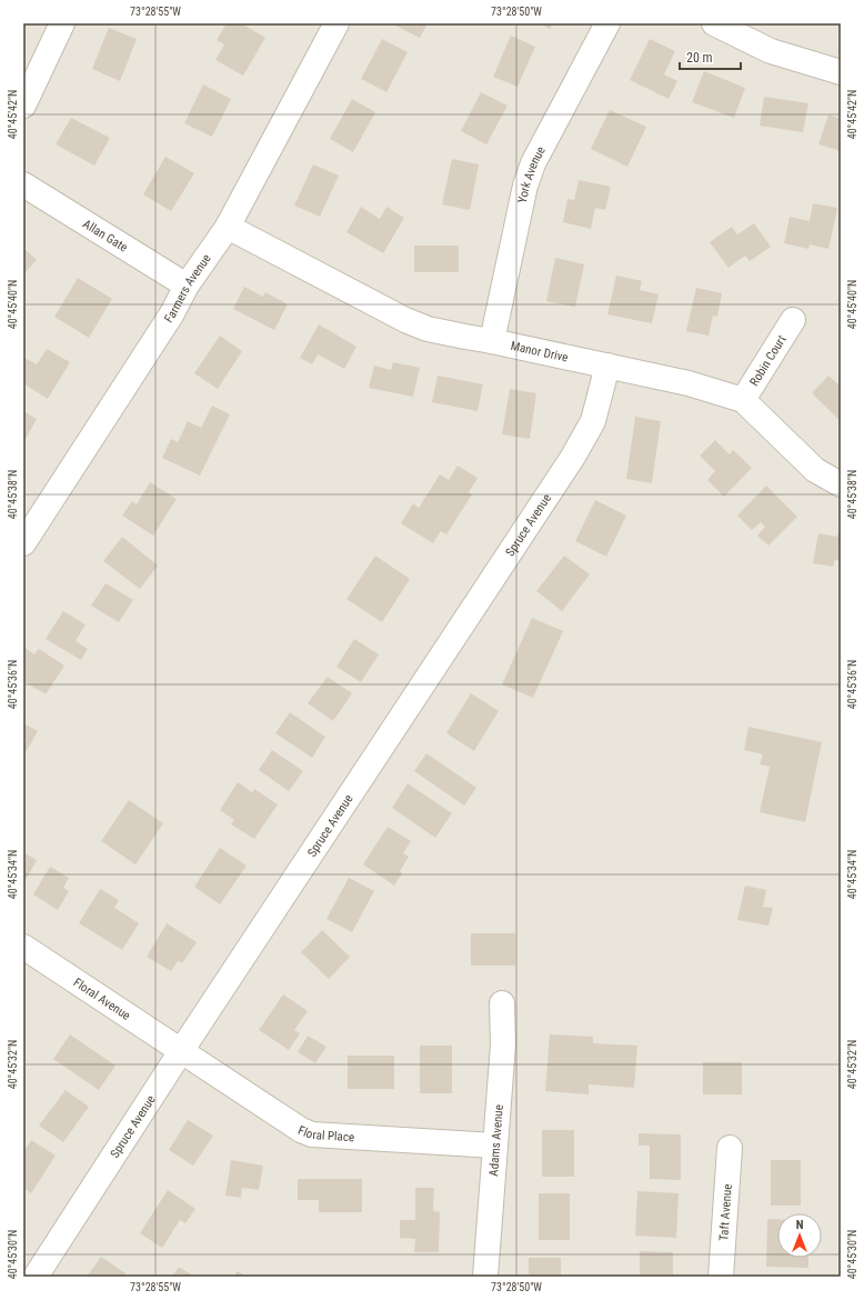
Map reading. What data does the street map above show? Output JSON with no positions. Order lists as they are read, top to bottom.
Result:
{
  "streets": {
    "street": [
      "York Avenue",
      "Allan Gate",
      "Farmers Avenue",
      "Manor Drive",
      "Robin Court",
      "Spruce Avenue",
      "Floral Avenue",
      "Floral Place",
      "Adams Avenue",
      "Taft Avenue"
    ]
  },
  "crossings": [
    ["York Avenue", "Manor Drive"],
    ["Allan Gate", "Farmers Avenue"],
    ["Farmers Avenue", "Manor Drive"],
    ["Manor Drive", "Robin Court"],
    ["Manor Drive", "Spruce Avenue"],
    ["Spruce Avenue", "Floral Avenue"],
    ["Spruce Avenue", "Floral Place"],
    ["Floral Avenue", "Floral Place"],
    ["Floral Place", "Adams Avenue"]
  ],
  "scale_bar": "20 m",
  "north": "top",
  "coordinates": [
    "73°28'55\"W",
    "73°28'50\"W",
    "40°45'42\"N",
    "40°45'40\"N",
    "40°45'38\"N",
    "40°45'36\"N",
    "40°45'34\"N",
    "40°45'32\"N",
    "40°45'30\"N"
  ]
}
